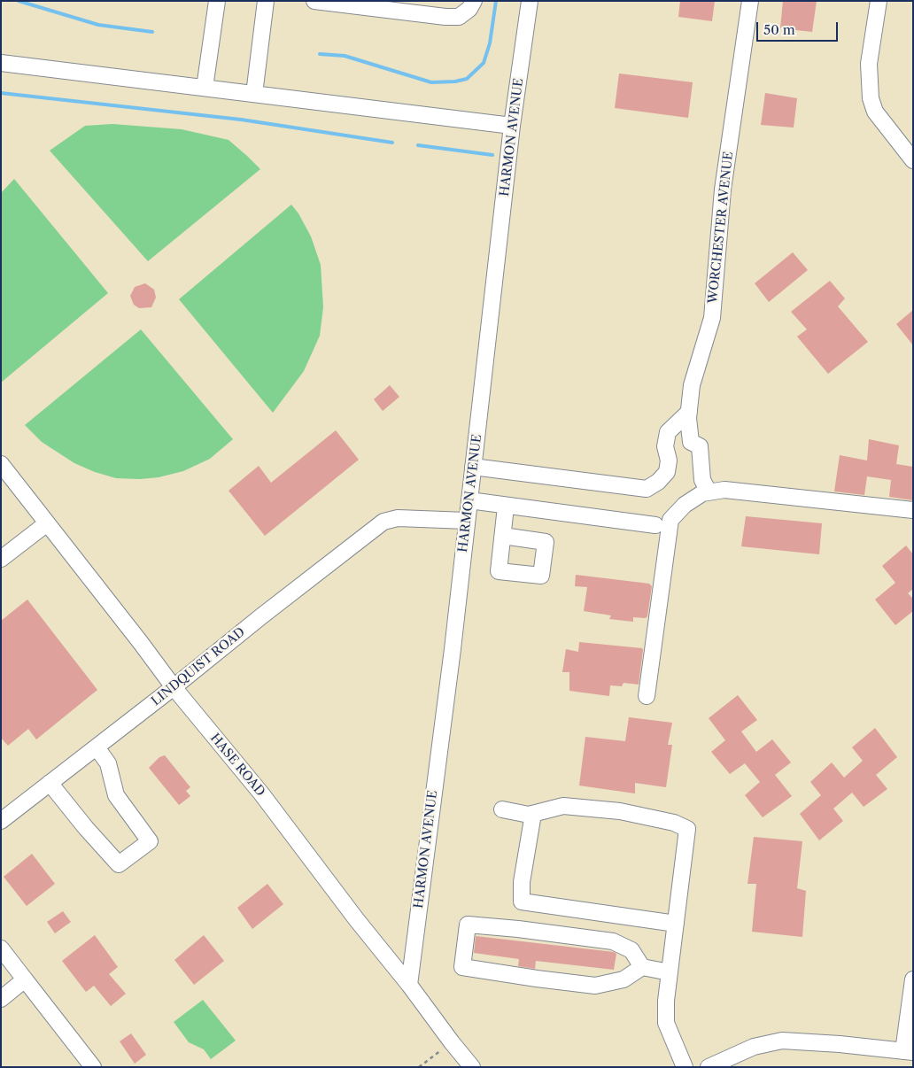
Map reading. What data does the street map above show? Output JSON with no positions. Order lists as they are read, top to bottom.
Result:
{
  "streets": {
    "street": [
      "HARMON AVENUE",
      "WORCHESTER AVENUE",
      "LINDQUIST ROAD",
      "HASE ROAD"
    ]
  },
  "crossings": [
    ["HARMON AVENUE", "LINDQUIST ROAD"],
    ["HARMON AVENUE", "HASE ROAD"],
    ["LINDQUIST ROAD", "HASE ROAD"]
  ],
  "scale_bar": "50 m"
}
